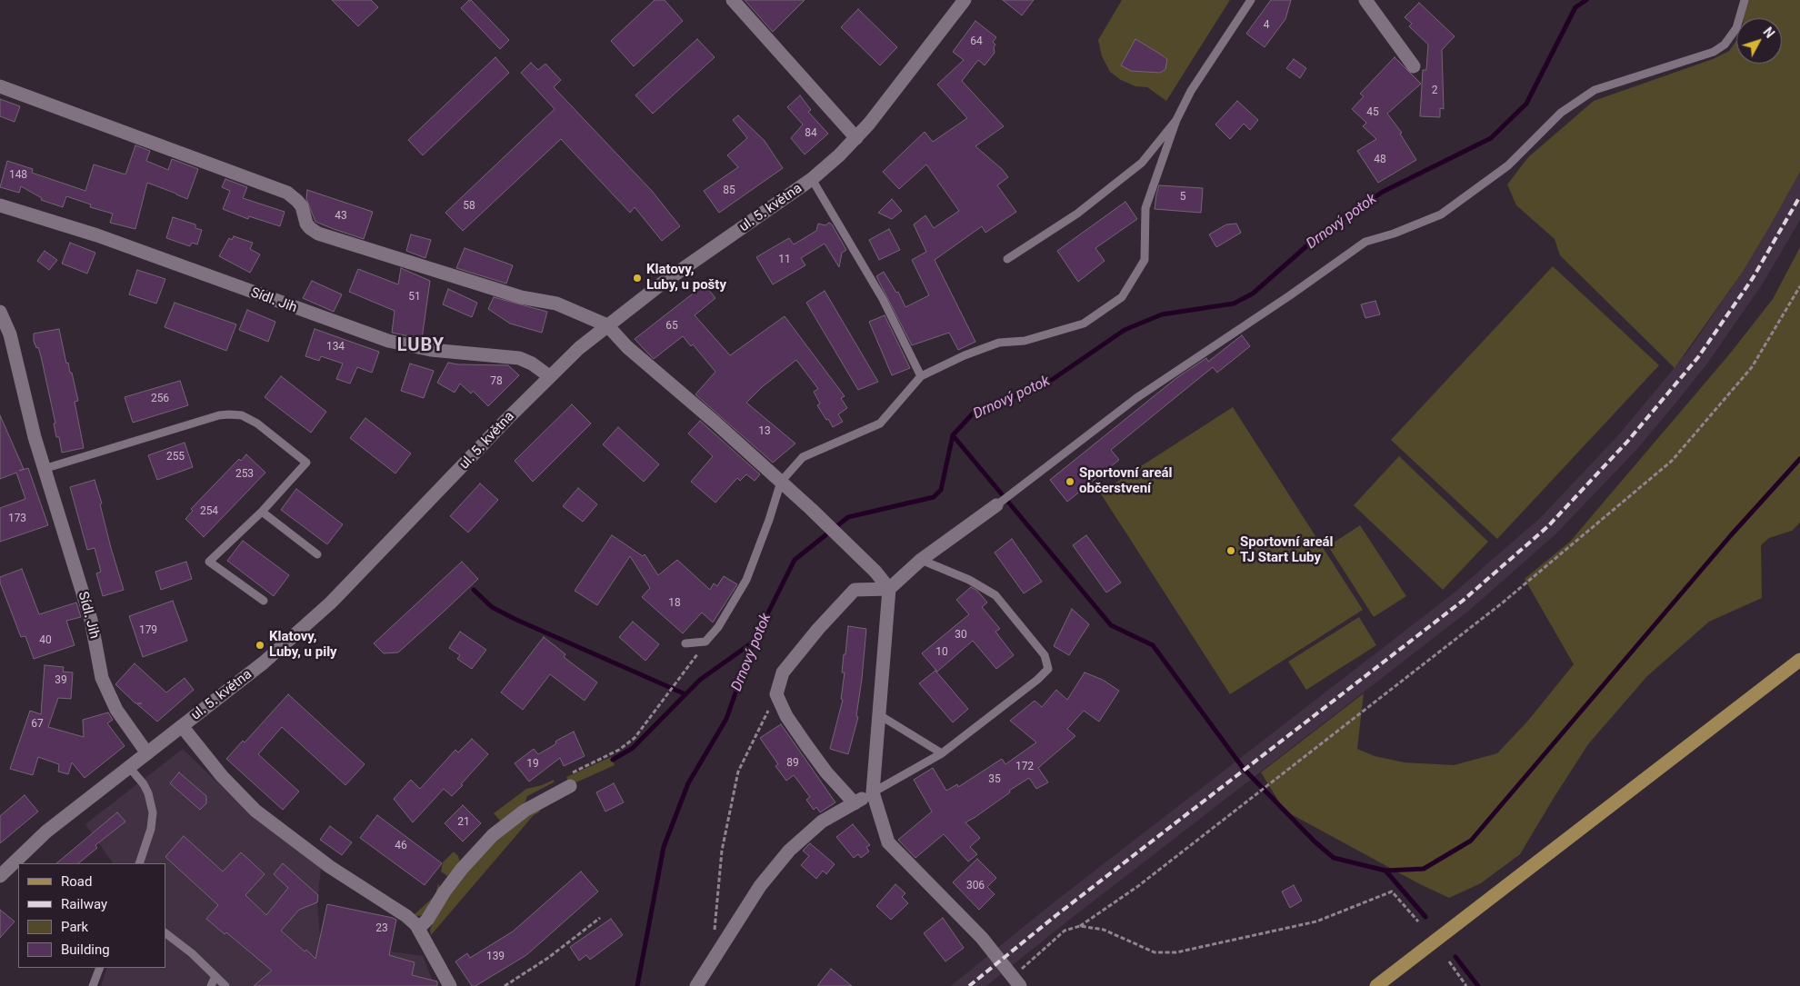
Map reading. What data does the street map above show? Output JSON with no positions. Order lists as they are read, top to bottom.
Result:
{
  "streets": {
    "street": ["ul. 5. května", "Sídl. Jih"]
  },
  "crossings": [
    ["ul. 5. května", "Sídl. Jih"]
  ],
  "districts": ["LUBY"],
  "water": ["Drnový potok"],
  "places": [
    "Klatovy, Luby, u pošty",
    "Sportovní areál občerstvení",
    "Sportovní areál TJ Start Luby",
    "Klatovy, Luby, u pily"
  ],
  "house_numbers": [
    "4",
    "64",
    "2",
    "45",
    "84",
    "48",
    "148",
    "85",
    "5",
    "58",
    "43",
    "11",
    "51",
    "65",
    "134",
    "78",
    "256",
    "13",
    "255",
    "253",
    "254",
    "173",
    "18",
    "179",
    "30",
    "40",
    "10",
    "39",
    "67",
    "89",
    "19",
    "172",
    "35",
    "21",
    "46",
    "306",
    "23",
    "139"
  ],
  "legend": [
    "Road",
    "Railway",
    "Park",
    "Building"
  ],
  "north": "top right"
}
